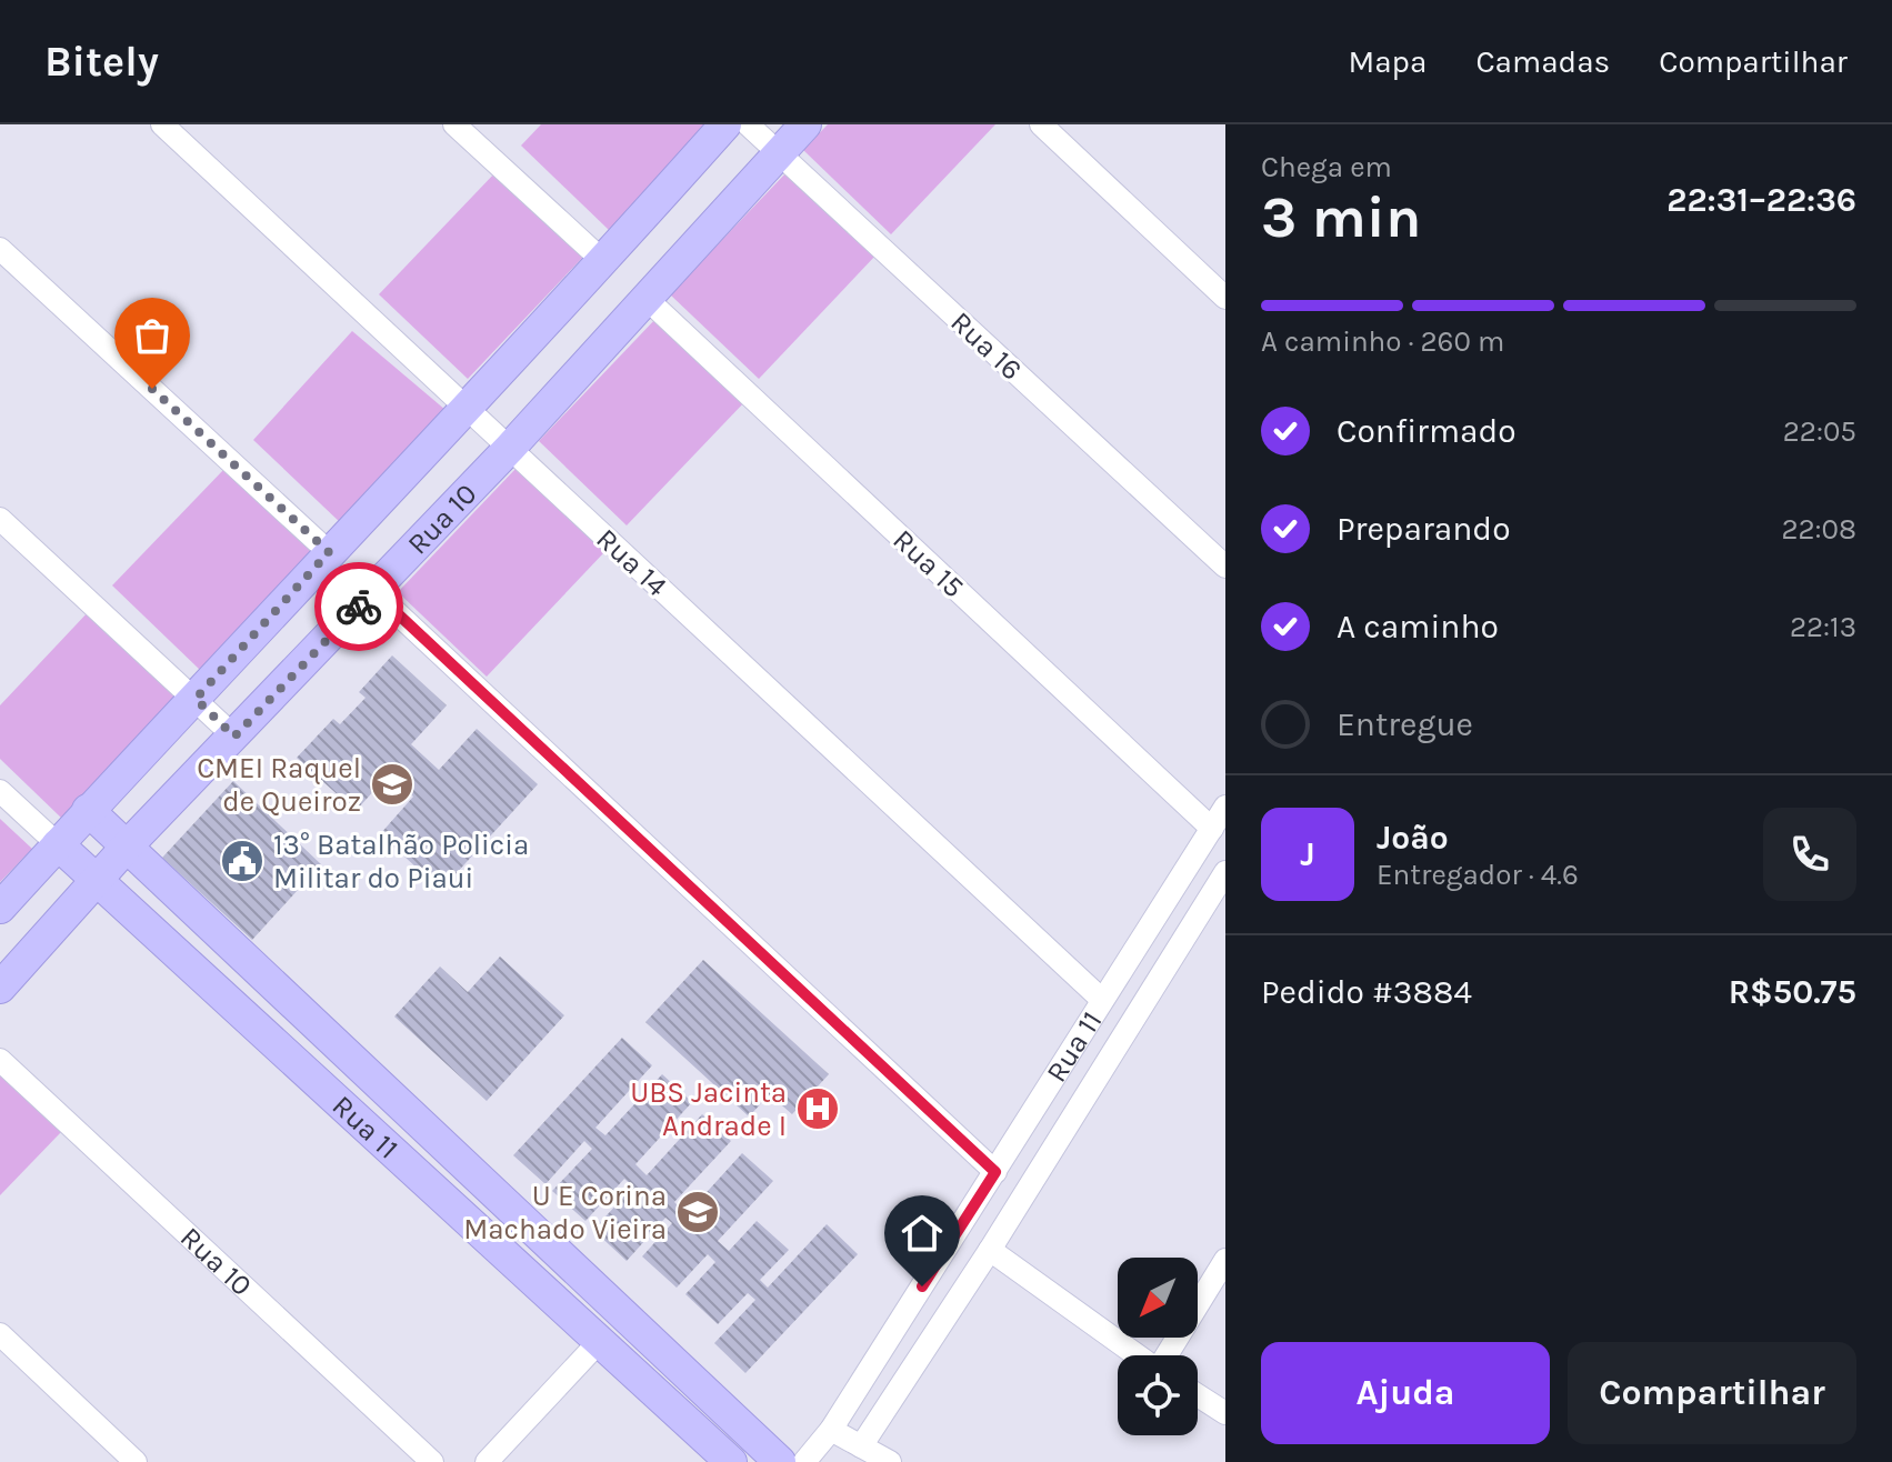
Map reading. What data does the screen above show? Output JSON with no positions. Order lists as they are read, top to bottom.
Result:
{
  "streets": {
    "main road": ["Rua 10", "Rua 11"],
    "street": ["Rua 16", "Rua 14", "Rua 15"]
  },
  "crossings": [
    ["Rua 16", "Rua 10"],
    ["Rua 10", "Rua 14"],
    ["Rua 10", "Rua 15"],
    ["Rua 10", "Rua 11"],
    ["Rua 14", "Rua 11"],
    ["Rua 15", "Rua 11"]
  ],
  "places": {
    "school or university": ["CMEI Raquel de Queiroz", "U E Corina Machado Vieira"],
    "public building": ["13° Batalhão Policia Militar do Piaui"],
    "hospital": ["UBS Jacinta Andrade I"]
  },
  "north": "bottom left",
  "page": {
    "header": "Bitely",
    "nav": ["Mapa", "Camadas", "Compartilhar"],
    "heading": ["3 min", "Chega em", "22:31–22:36"],
    "panel": [
      "João",
      "Entregador · 4.6",
      "Pedido #3884",
      "R$50.75"
    ],
    "bar": "A caminho · 260 m",
    "list": [
      ["Confirmado", "22:05"],
      ["Preparando", "22:08"],
      ["A caminho", "22:13"],
      "Entregue"
    ],
    "round": "J",
    "buttons": ["Ajuda", "Compartilhar"]
  }
}
